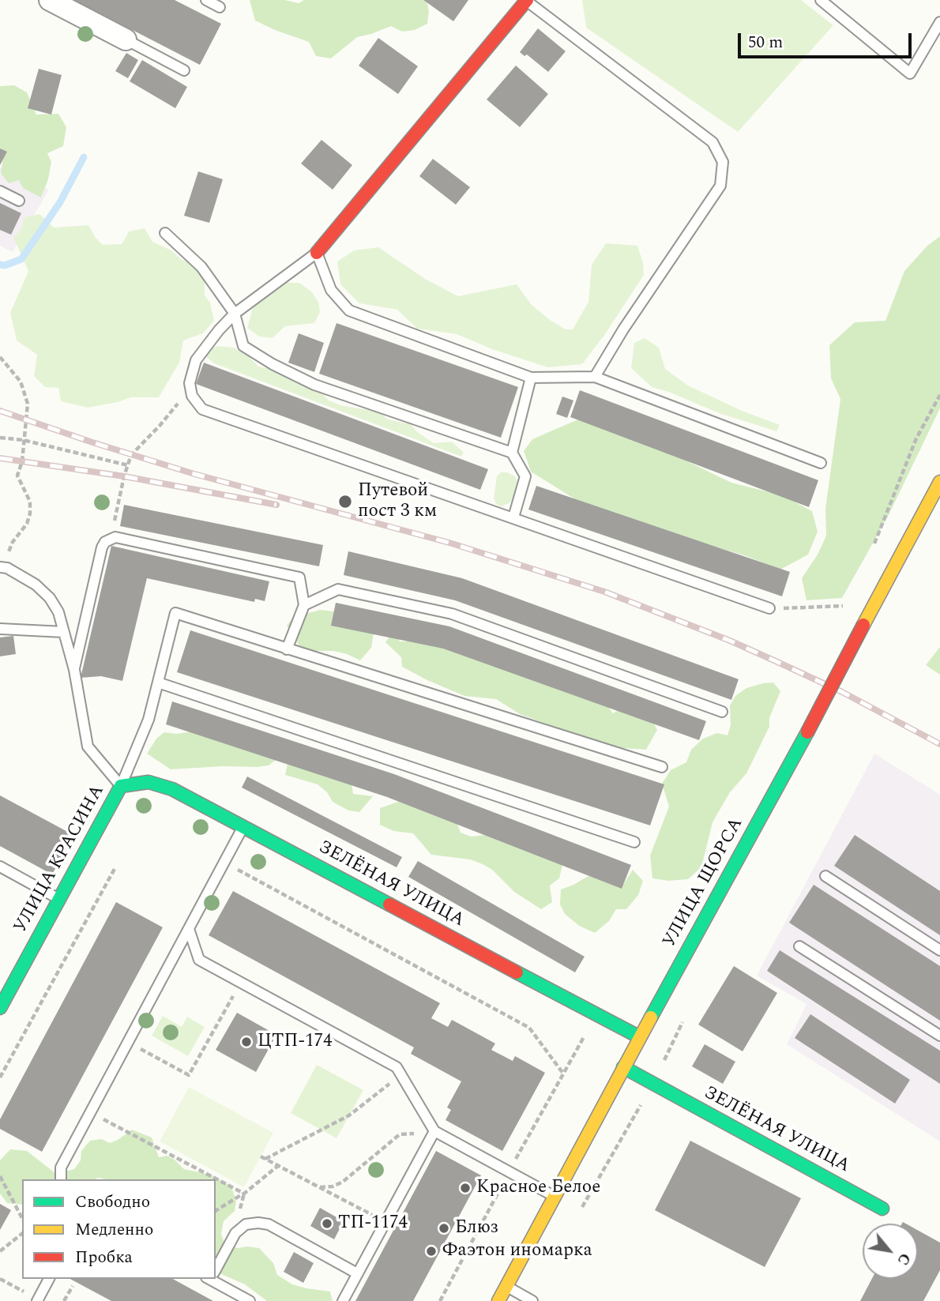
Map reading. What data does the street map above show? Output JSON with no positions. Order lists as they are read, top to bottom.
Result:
{
  "streets": {
    "street": ["УЛИЦА КРАСИНА", "УЛИЦА ЩОРСА", "ЗЕЛЁНАЯ УЛИЦА"]
  },
  "crossings": [
    ["УЛИЦА КРАСИНА", "ЗЕЛЁНАЯ УЛИЦА"],
    ["УЛИЦА ЩОРСА", "ЗЕЛЁНАЯ УЛИЦА"]
  ],
  "places": [
    "Путевой пост 3 км",
    "ЦТП-174",
    "Красное Белое",
    "ТП-1174",
    "Блюз",
    "Фаэтон иномарка"
  ],
  "legend": ["Свободно", "Медленно", "Пробка"],
  "scale_bar": "50 m",
  "north": "bottom right"
}
